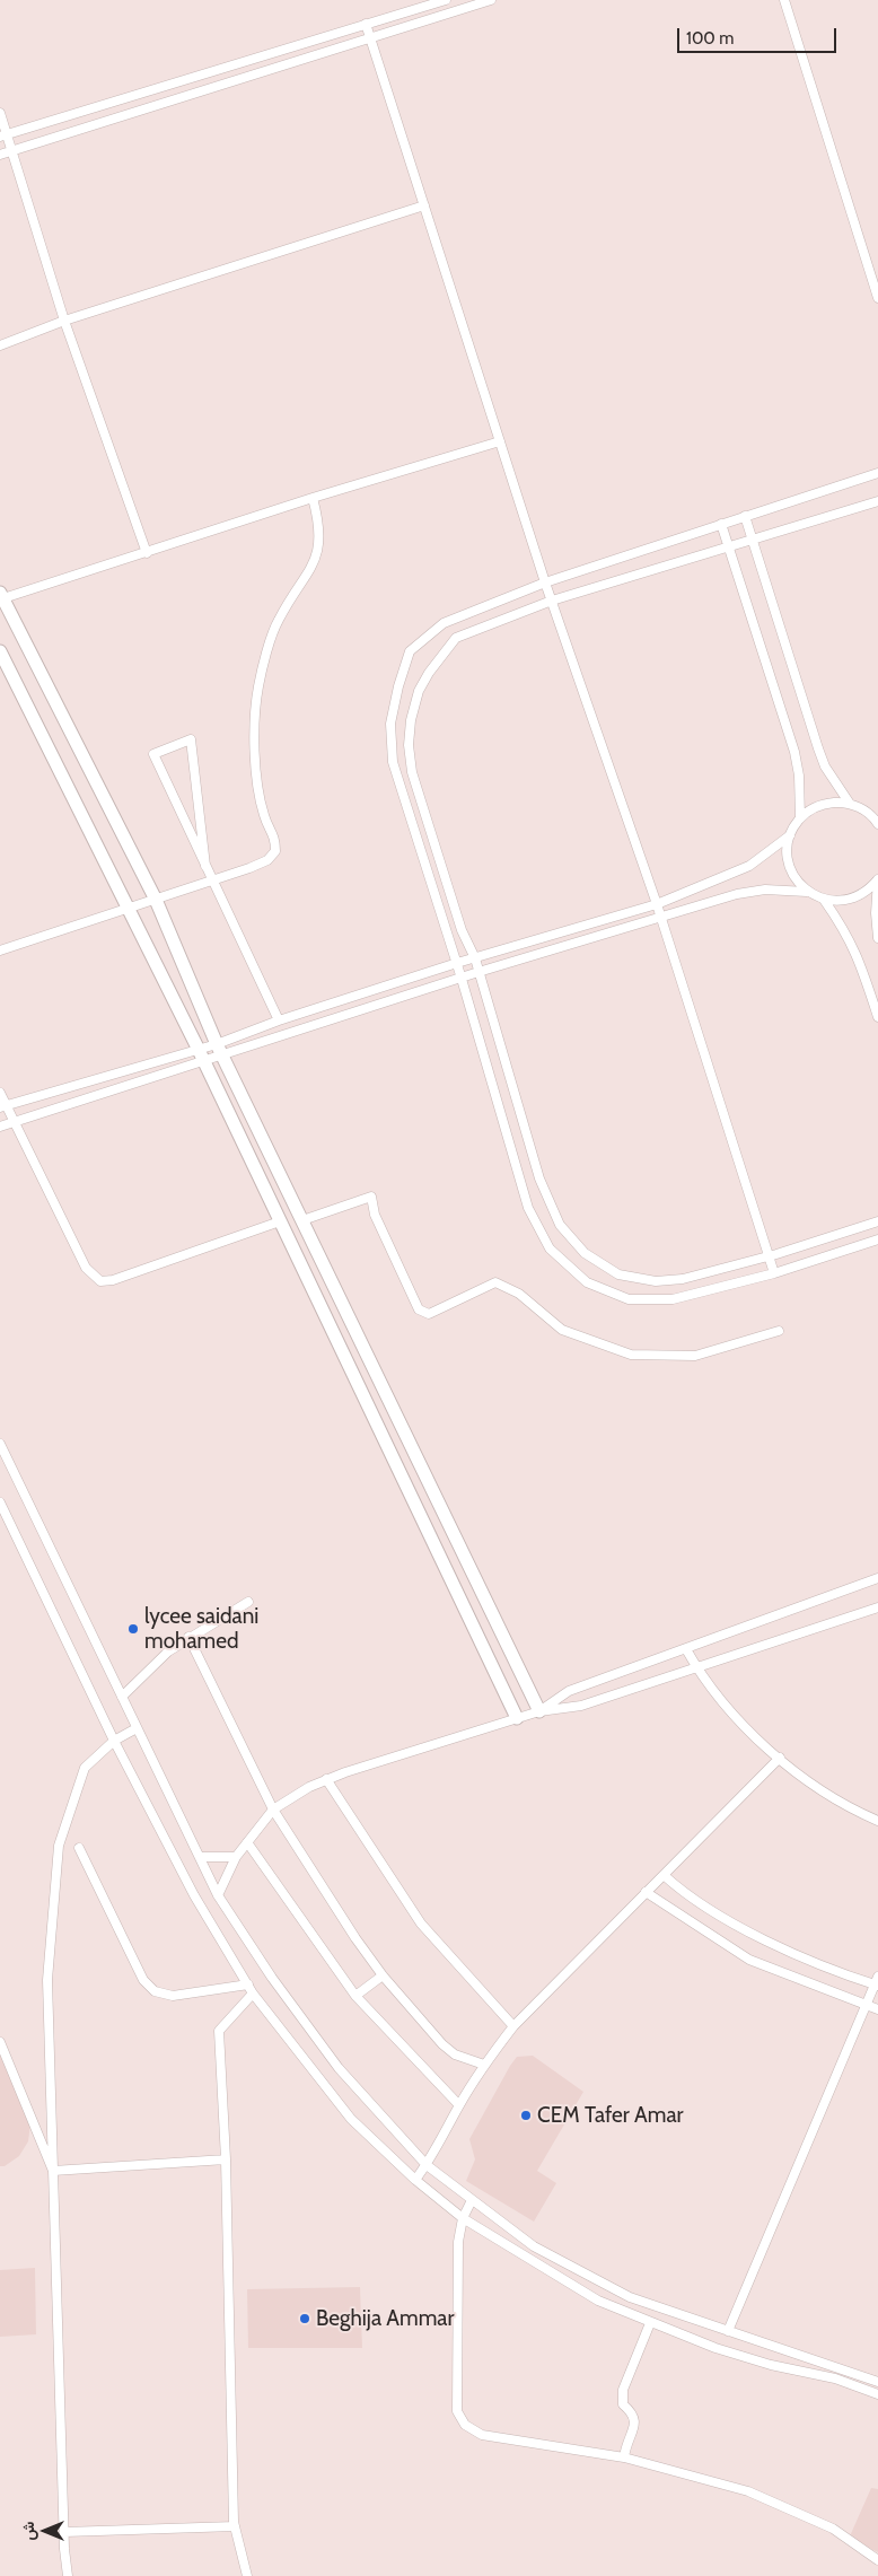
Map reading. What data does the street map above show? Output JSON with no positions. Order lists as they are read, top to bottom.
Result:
{
  "places": ["lycee saidani mohamed", "CEM Tafer Amar", "Beghija Ammar"],
  "scale_bar": "100 m",
  "north": "left"
}
